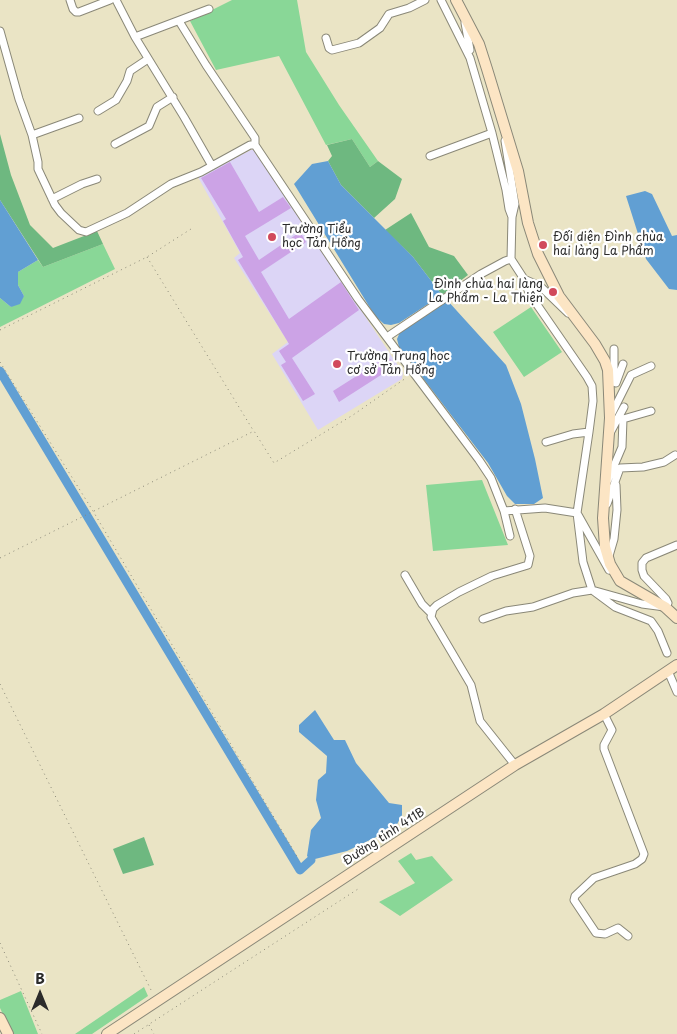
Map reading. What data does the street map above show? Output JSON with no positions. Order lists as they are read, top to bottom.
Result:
{
  "streets": {
    "main road": ["Đường tỉnh 411B"]
  },
  "places": [
    "Trường Tiểu học Tản Hồng",
    "Đối diện Đình chùa hai làng La Phẩm",
    "Đình chùa hai làng La Phẩm - La Thiện",
    "Trường Trung học cơ sở Tản Hồng"
  ],
  "north": "top"
}
